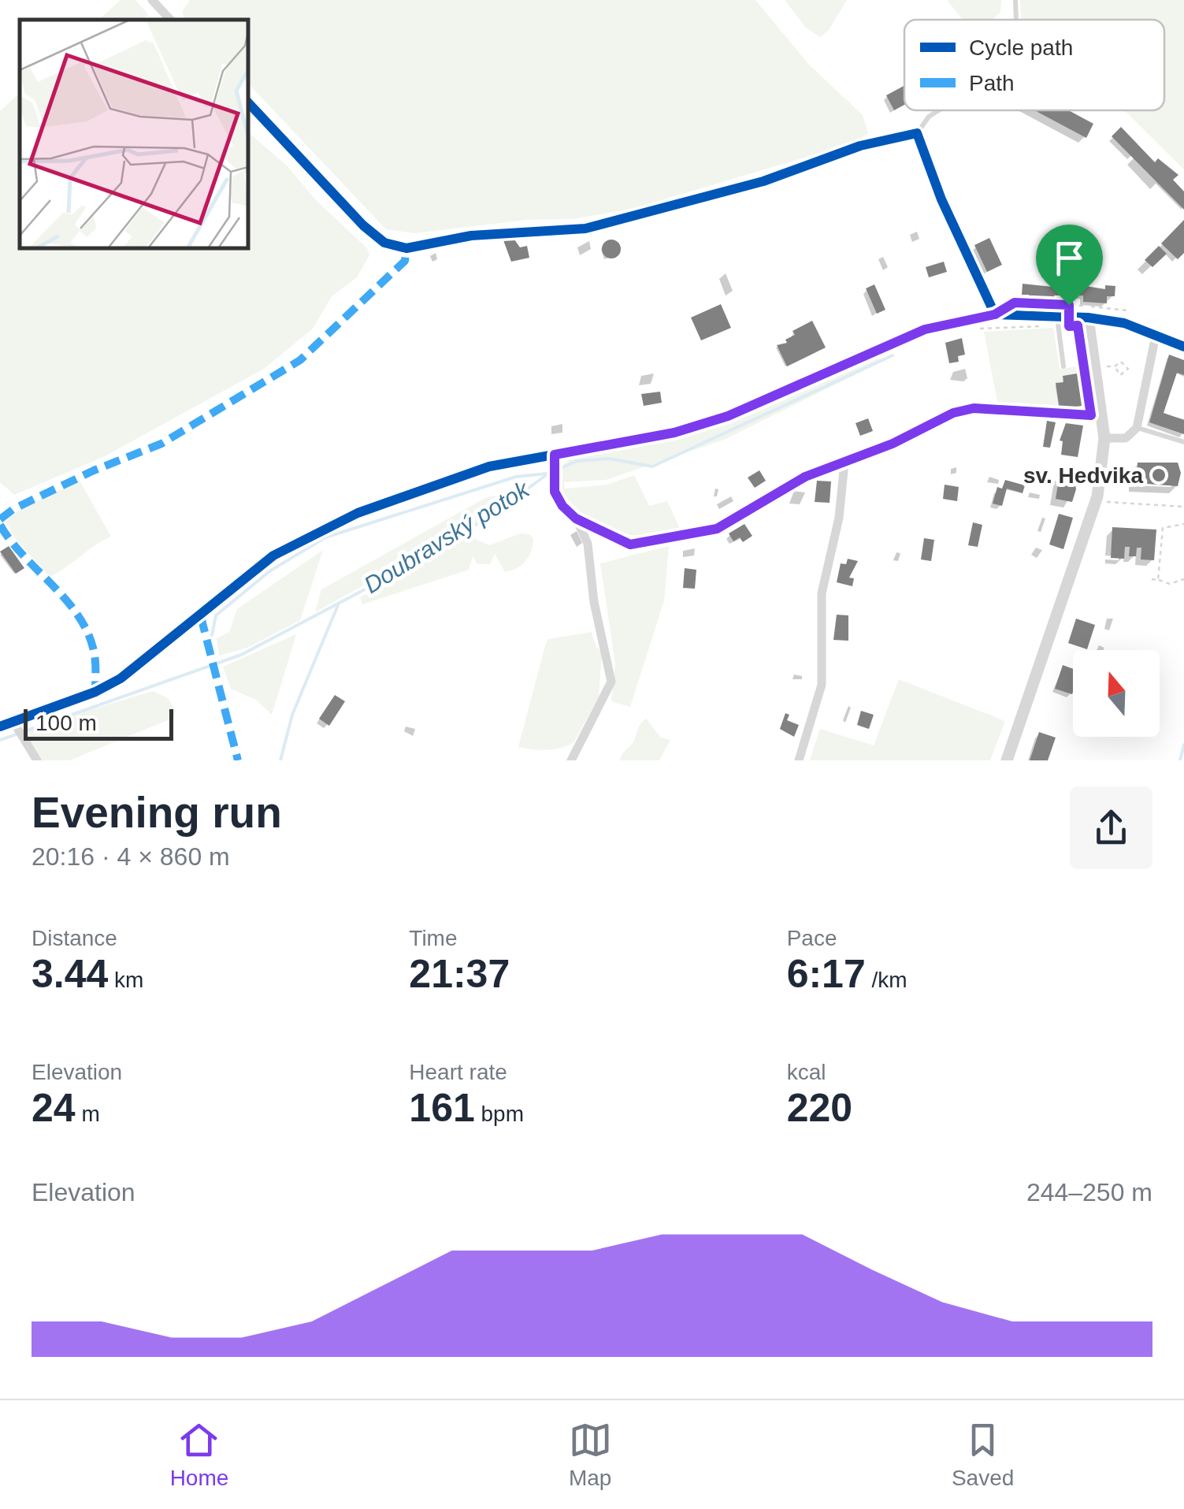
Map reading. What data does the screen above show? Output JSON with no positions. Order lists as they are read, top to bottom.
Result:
{
  "water": ["Doubravský potok"],
  "places": ["sv. Hedvika"],
  "legend": ["Cycle path", "Path"],
  "scale_bar": "100 m",
  "north": "top",
  "page": {
    "scale": "100 m",
    "heading": ["Evening run", "20:16 · 4 × 860 m"],
    "stats": [
      ["Distance", "3.44 km"],
      ["Time", "21:37"],
      ["Pace", "6:17 /km"],
      ["Elevation", "24 m"],
      ["Heart rate", "161 bpm"],
      ["kcal", "220"]
    ],
    "chart": ["Elevation", "244–250 m"],
    "tabs": ["Home", "Map", "Saved"]
  }
}
